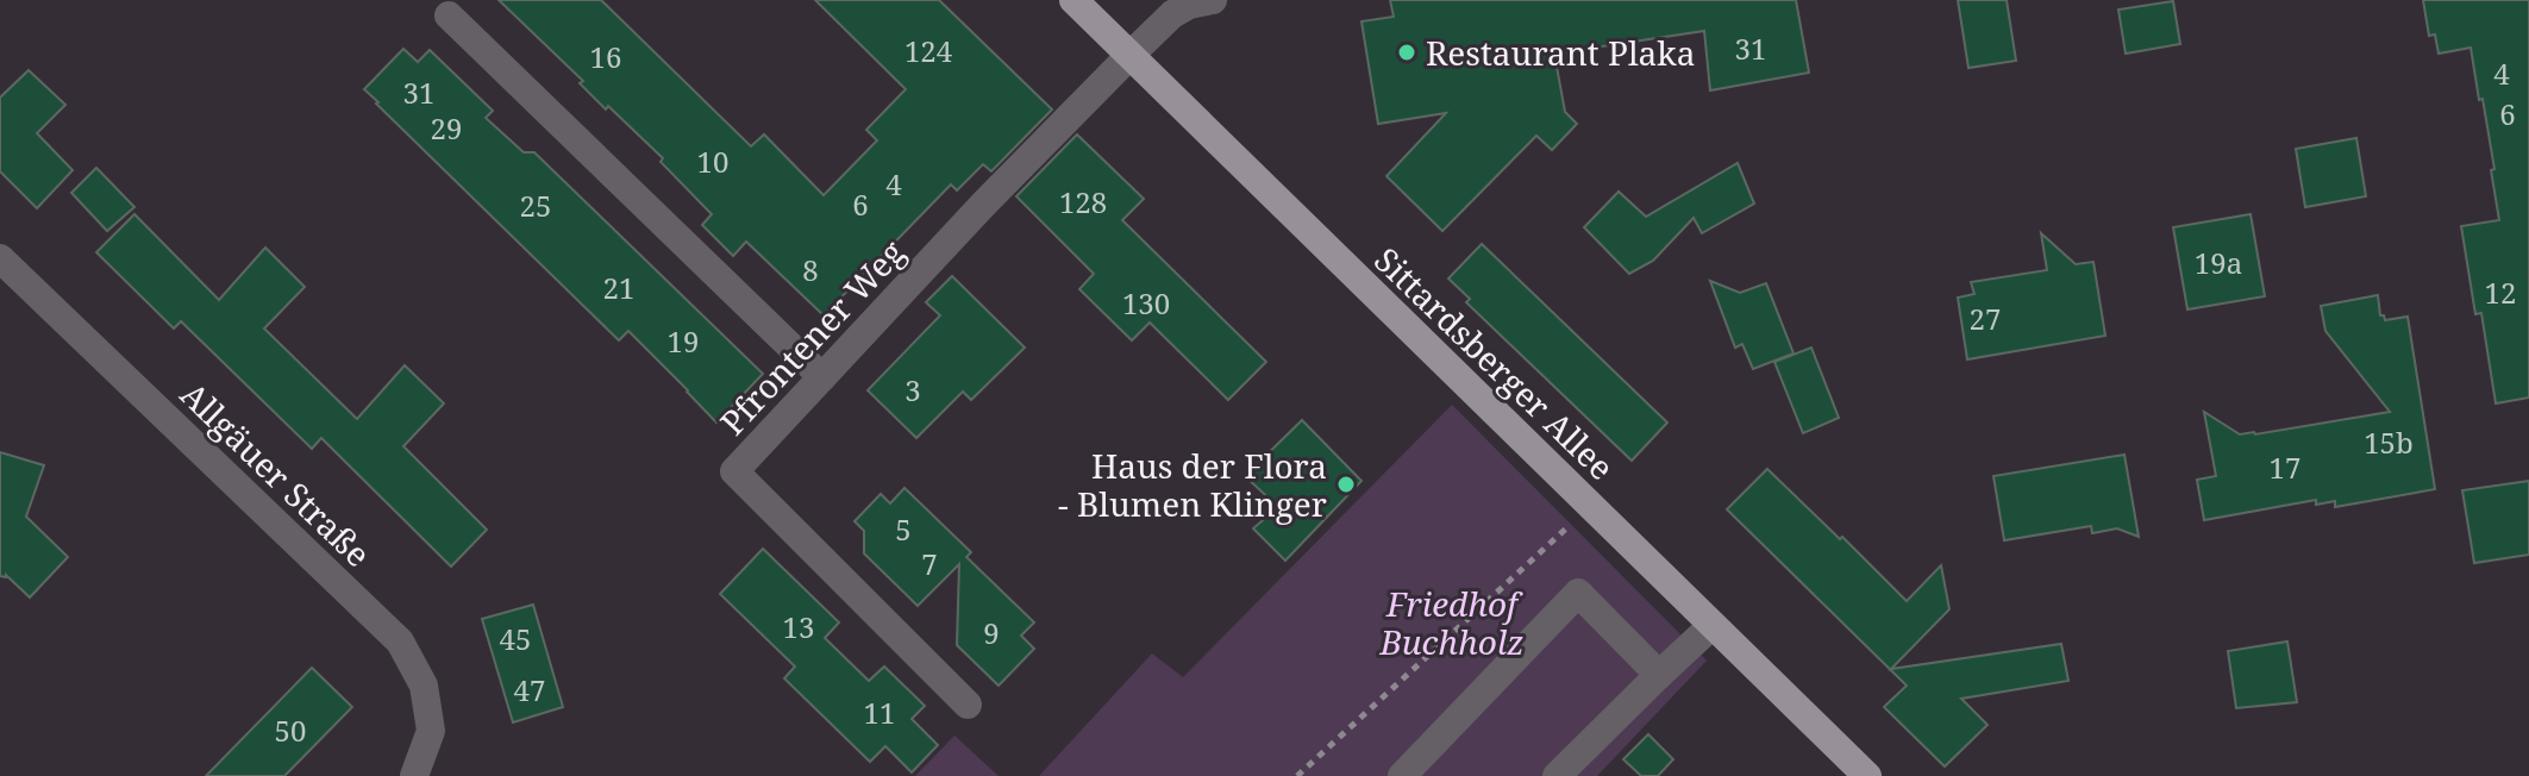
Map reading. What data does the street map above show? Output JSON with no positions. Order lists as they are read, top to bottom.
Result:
{
  "streets": {
    "main road": ["Sittardsberger Allee"],
    "street": ["Pfrontener Weg", "Allgäuer Straße"]
  },
  "crossings": [
    ["Pfrontener Weg", "Sittardsberger Allee"]
  ],
  "parks": ["Friedhof Buchholz"],
  "places": ["Restaurant Plaka", "Haus der Flora - Blumen Klinger"],
  "house_numbers": [
    "31",
    "124",
    "16",
    "4",
    "31",
    "6",
    "29",
    "10",
    "4",
    "128",
    "6",
    "25",
    "19a",
    "8",
    "21",
    "12",
    "130",
    "27",
    "19",
    "3",
    "15b",
    "17",
    "5",
    "7",
    "13",
    "9",
    "45",
    "47",
    "11",
    "50"
  ]
}
